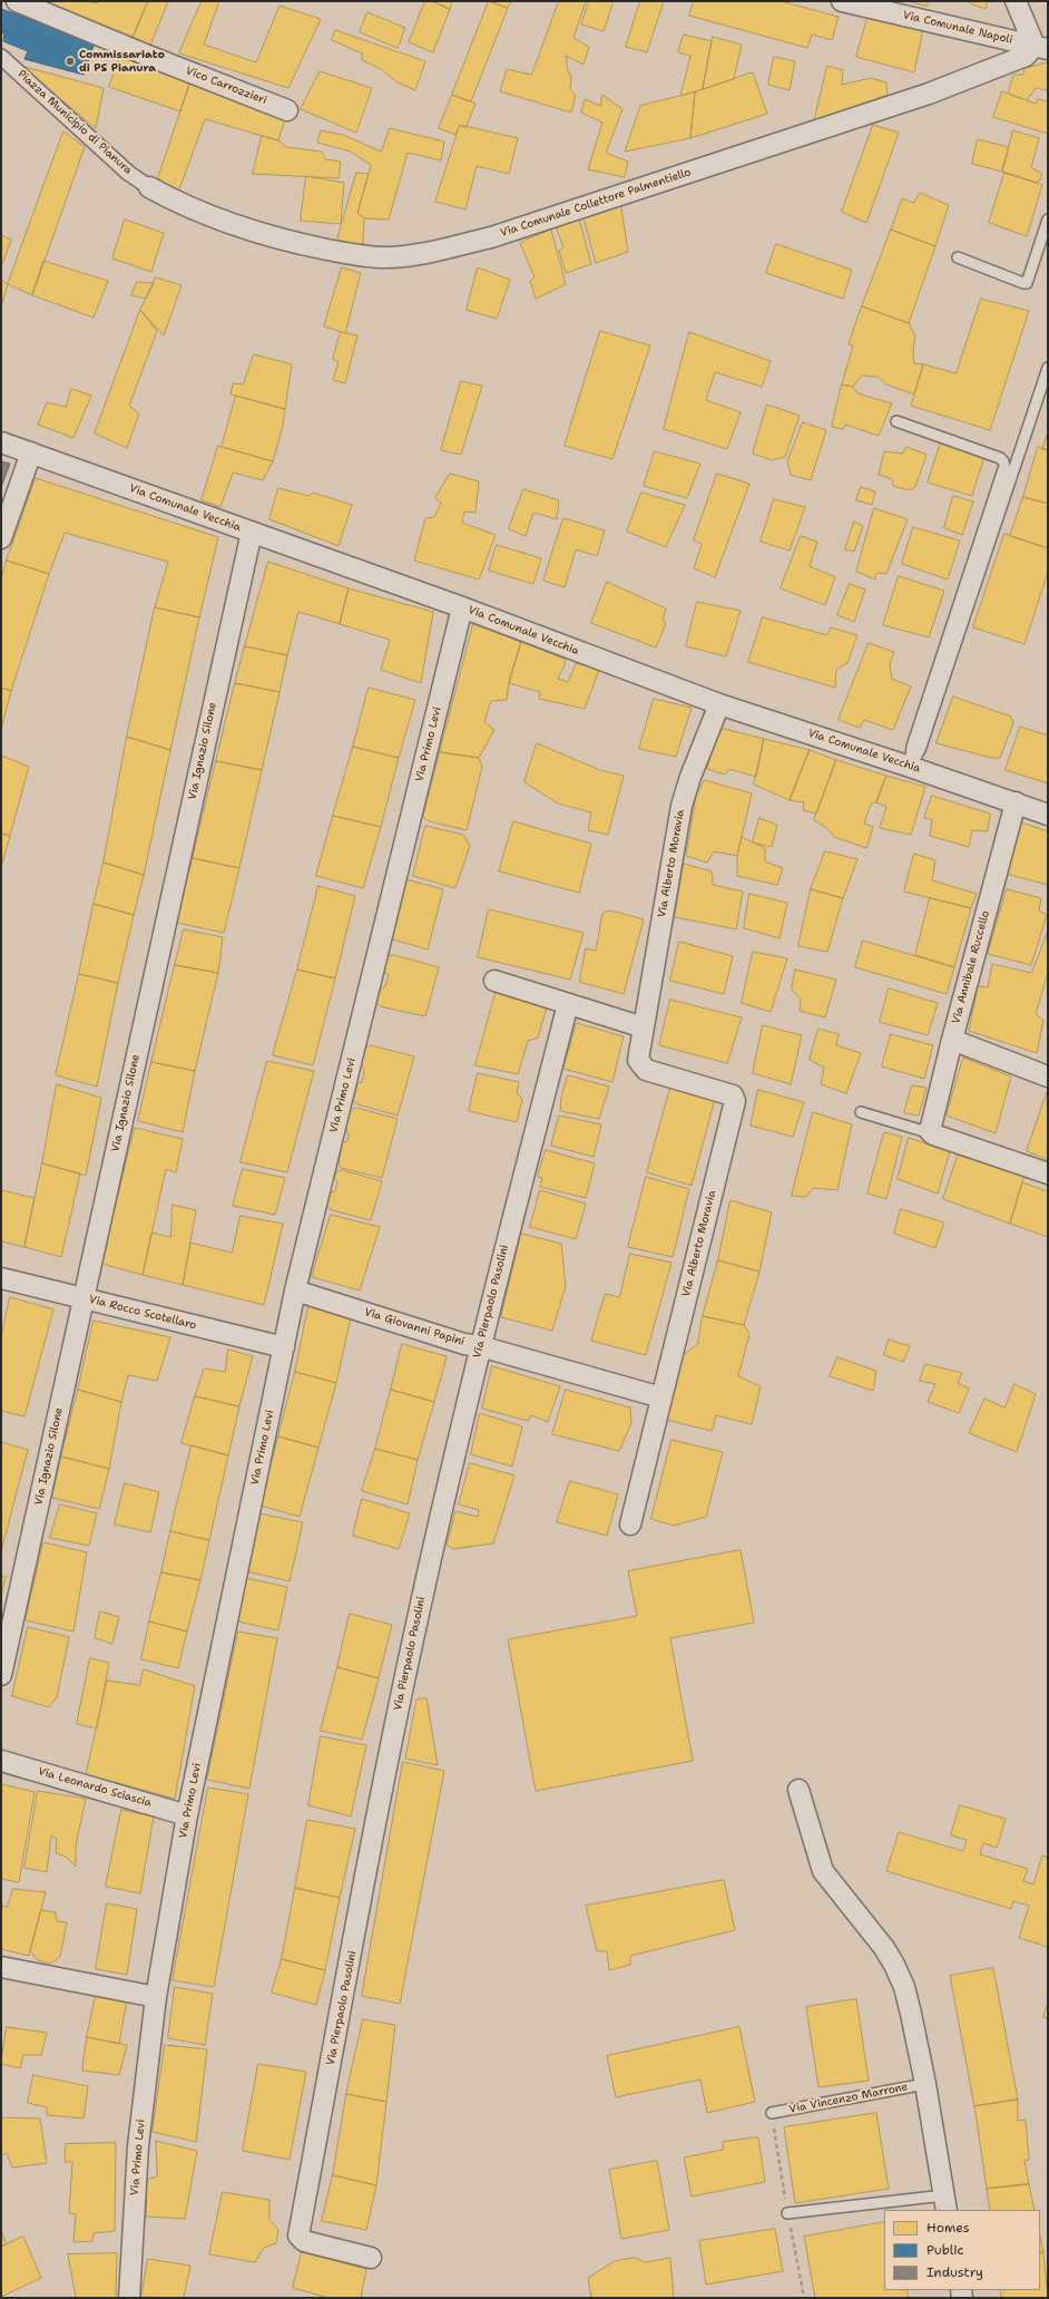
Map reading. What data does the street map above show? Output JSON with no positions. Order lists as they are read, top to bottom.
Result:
{
  "streets": {
    "street": [
      "Via Comunale Napoli",
      "Vico Carrozzieri",
      "Piazza Municipio di Pianura",
      "Via Comunale Collettore Palmentiello",
      "Via Comunale Vecchia",
      "Via Primo Levi",
      "Via Ignazio Silone",
      "Via Alberto Moravia",
      "Via Annibale Ruccello",
      "Via Pierpaolo Pasolini",
      "Via Rocco Scotellaro",
      "Via Giovanni Papini",
      "Via Leonardo Sciascia"
    ],
    "lane": ["Via Vincenzo Marrone"]
  },
  "crossings": [
    ["Via Comunale Napoli", "Via Comunale Collettore Palmentiello"],
    ["Piazza Municipio di Pianura", "Via Comunale Collettore Palmentiello"],
    ["Via Comunale Vecchia", "Via Primo Levi"],
    ["Via Comunale Vecchia", "Via Ignazio Silone"],
    ["Via Comunale Vecchia", "Via Alberto Moravia"],
    ["Via Comunale Vecchia", "Via Annibale Ruccello"],
    ["Via Primo Levi", "Via Rocco Scotellaro"],
    ["Via Primo Levi", "Via Giovanni Papini"],
    ["Via Primo Levi", "Via Leonardo Sciascia"],
    ["Via Ignazio Silone", "Via Rocco Scotellaro"],
    ["Via Alberto Moravia", "Via Giovanni Papini"],
    ["Via Pierpaolo Pasolini", "Via Giovanni Papini"]
  ],
  "places": ["Commissariato di PS Pianura"],
  "legend": ["Homes", "Public", "Industry"]
}
